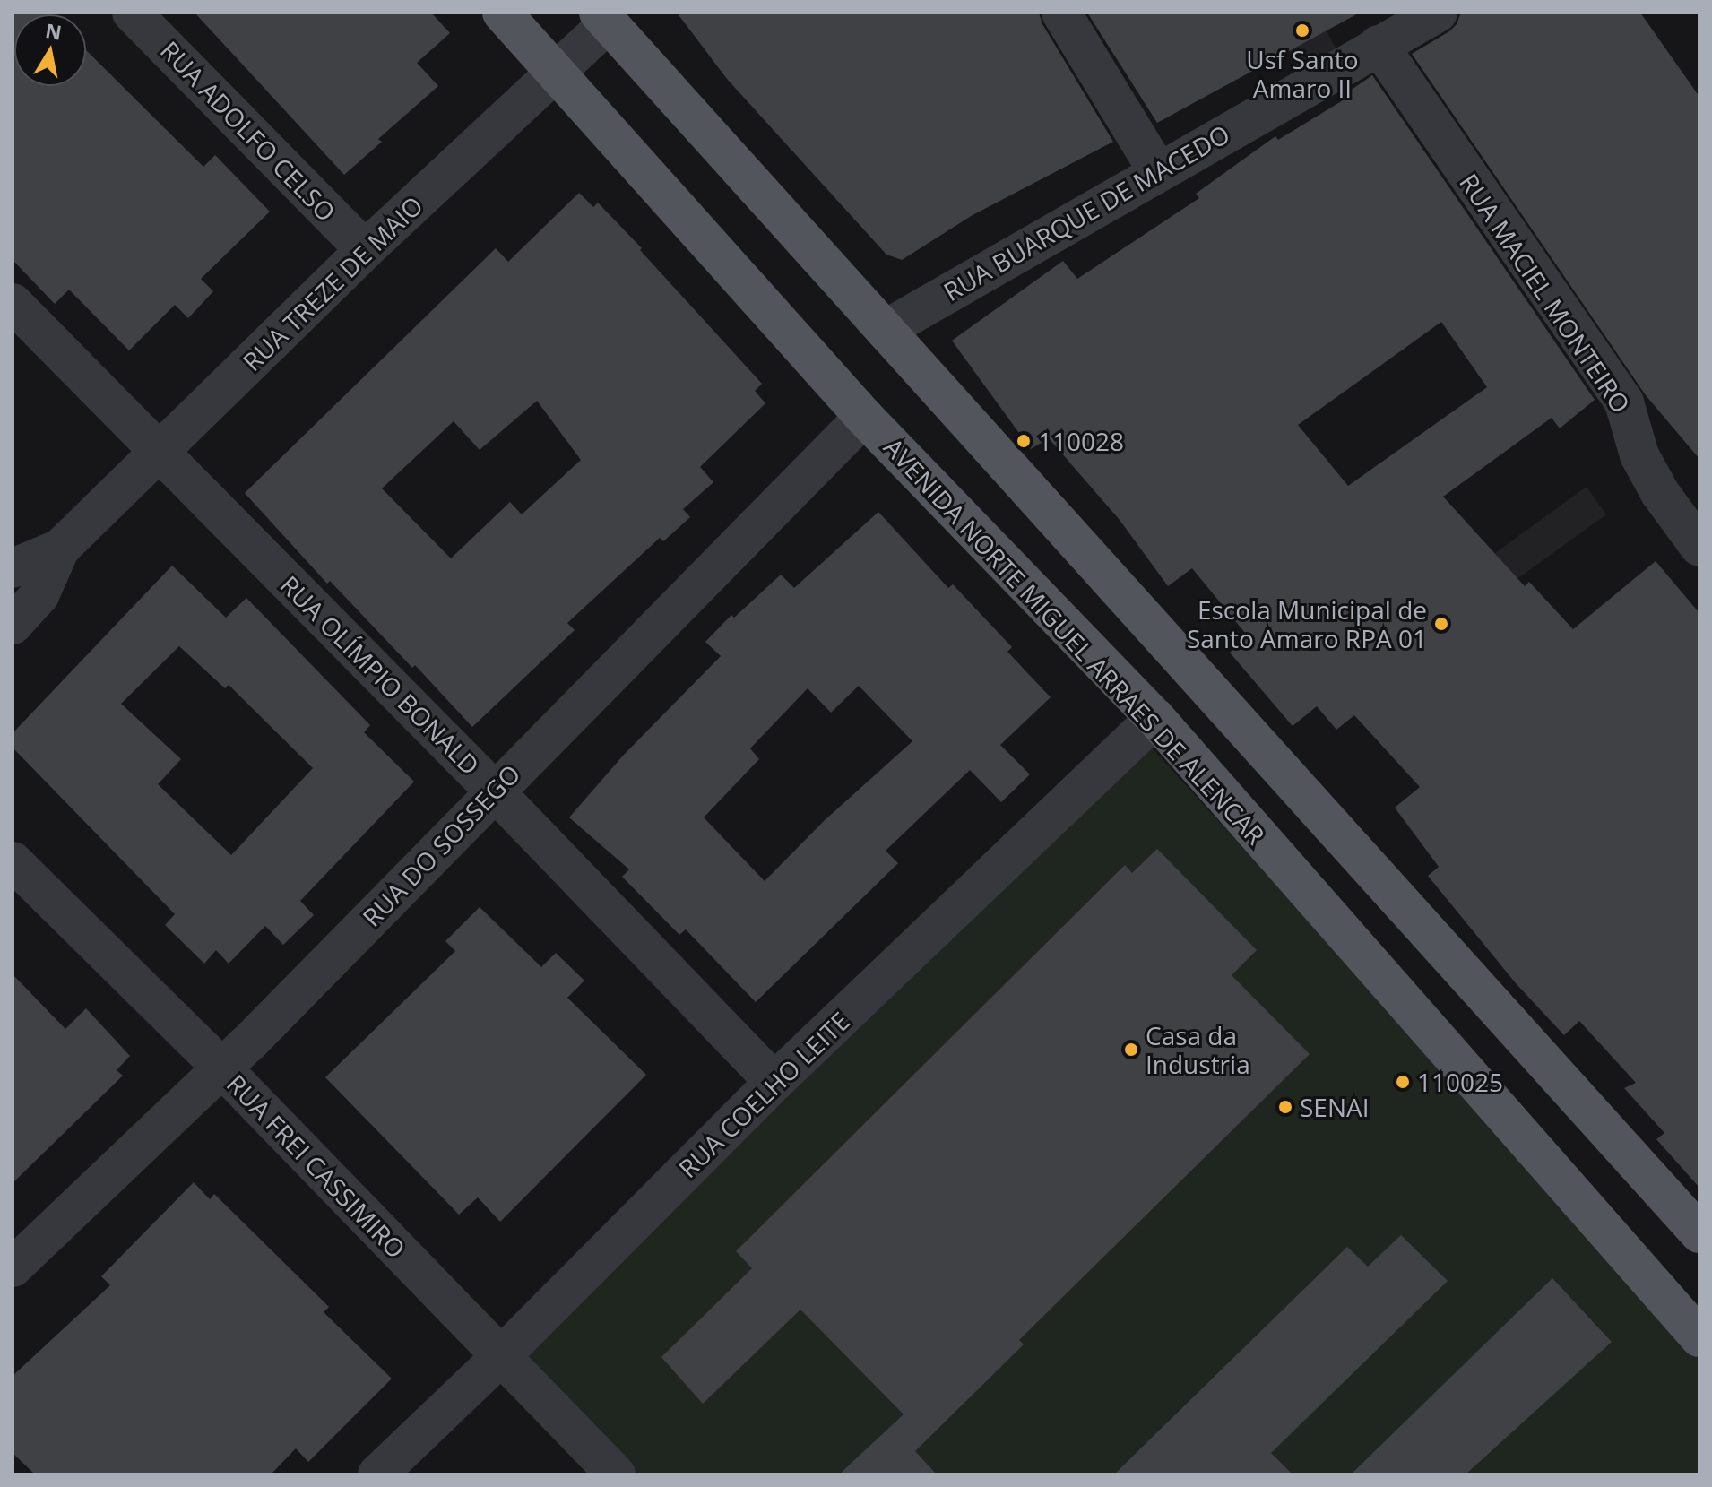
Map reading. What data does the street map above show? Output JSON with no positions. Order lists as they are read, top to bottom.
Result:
{
  "streets": {
    "main road": ["AVENIDA NORTE MIGUEL ARRAES DE ALENCAR"],
    "street": [
      "RUA ADOLFO CELSO",
      "RUA BUARQUE DE MACEDO",
      "RUA TREZE DE MAIO",
      "RUA MACIEL MONTEIRO",
      "RUA OLÍMPIO BONALD",
      "RUA DO SOSSEGO",
      "RUA COELHO LEITE",
      "RUA FREI CASSIMIRO"
    ]
  },
  "crossings": [
    ["RUA ADOLFO CELSO", "RUA TREZE DE MAIO"],
    ["RUA BUARQUE DE MACEDO", "RUA MACIEL MONTEIRO"],
    ["RUA TREZE DE MAIO", "AVENIDA NORTE MIGUEL ARRAES DE ALENCAR"],
    ["RUA TREZE DE MAIO", "RUA OLÍMPIO BONALD"],
    ["AVENIDA NORTE MIGUEL ARRAES DE ALENCAR", "RUA DO SOSSEGO"],
    ["AVENIDA NORTE MIGUEL ARRAES DE ALENCAR", "RUA COELHO LEITE"],
    ["RUA OLÍMPIO BONALD", "RUA DO SOSSEGO"],
    ["RUA OLÍMPIO BONALD", "RUA COELHO LEITE"],
    ["RUA DO SOSSEGO", "RUA FREI CASSIMIRO"],
    ["RUA COELHO LEITE", "RUA FREI CASSIMIRO"]
  ],
  "places": [
    "Usf Santo Amaro II",
    "110028",
    "Escola Municipal de Santo Amaro RPA 01",
    "Casa da Industria",
    "110025",
    "SENAI"
  ],
  "north": "top"
}
